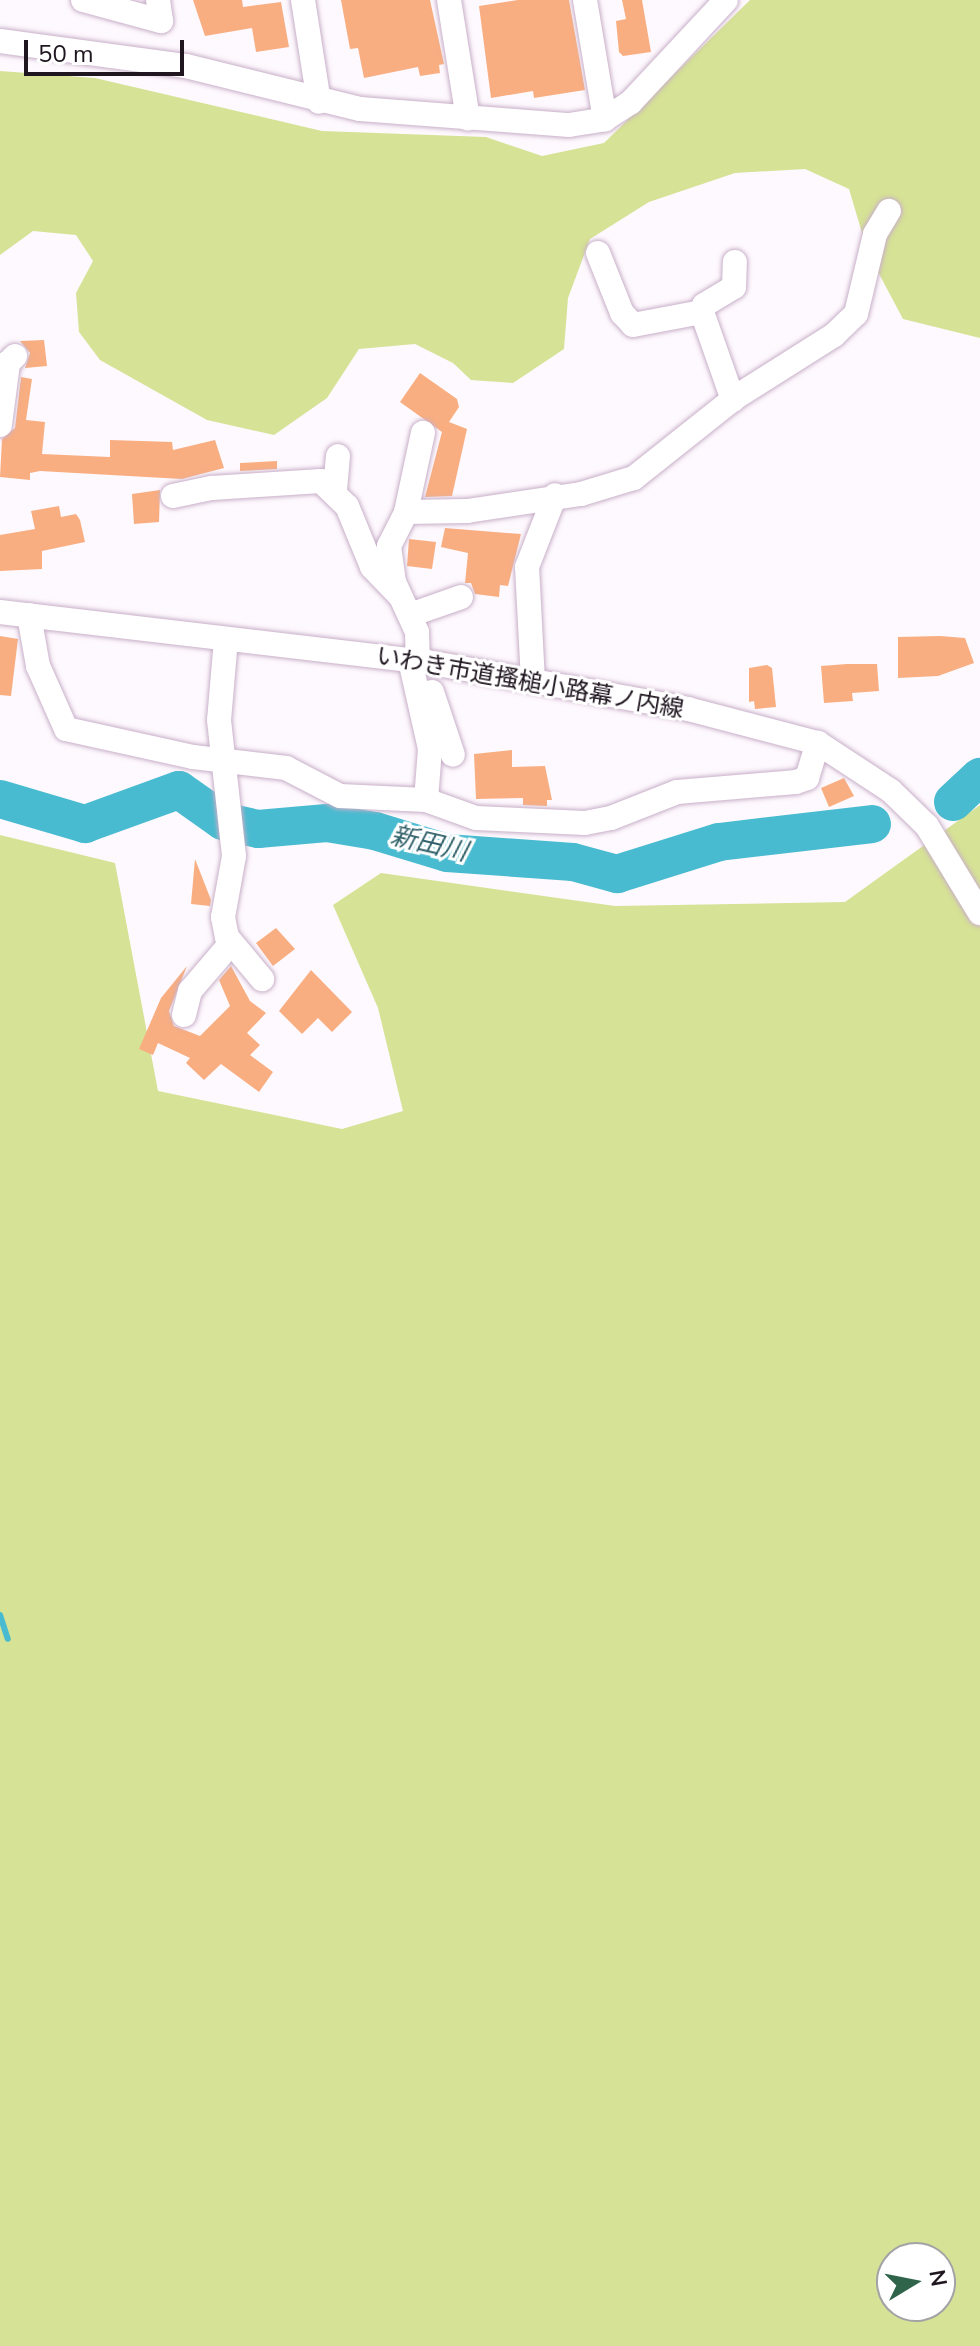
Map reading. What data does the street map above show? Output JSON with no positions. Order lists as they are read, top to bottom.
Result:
{
  "streets": {
    "street": ["いわき市道搔槌小路幕ノ内線"]
  },
  "water": ["新田川"],
  "scale_bar": "50 m",
  "north": "right"
}
